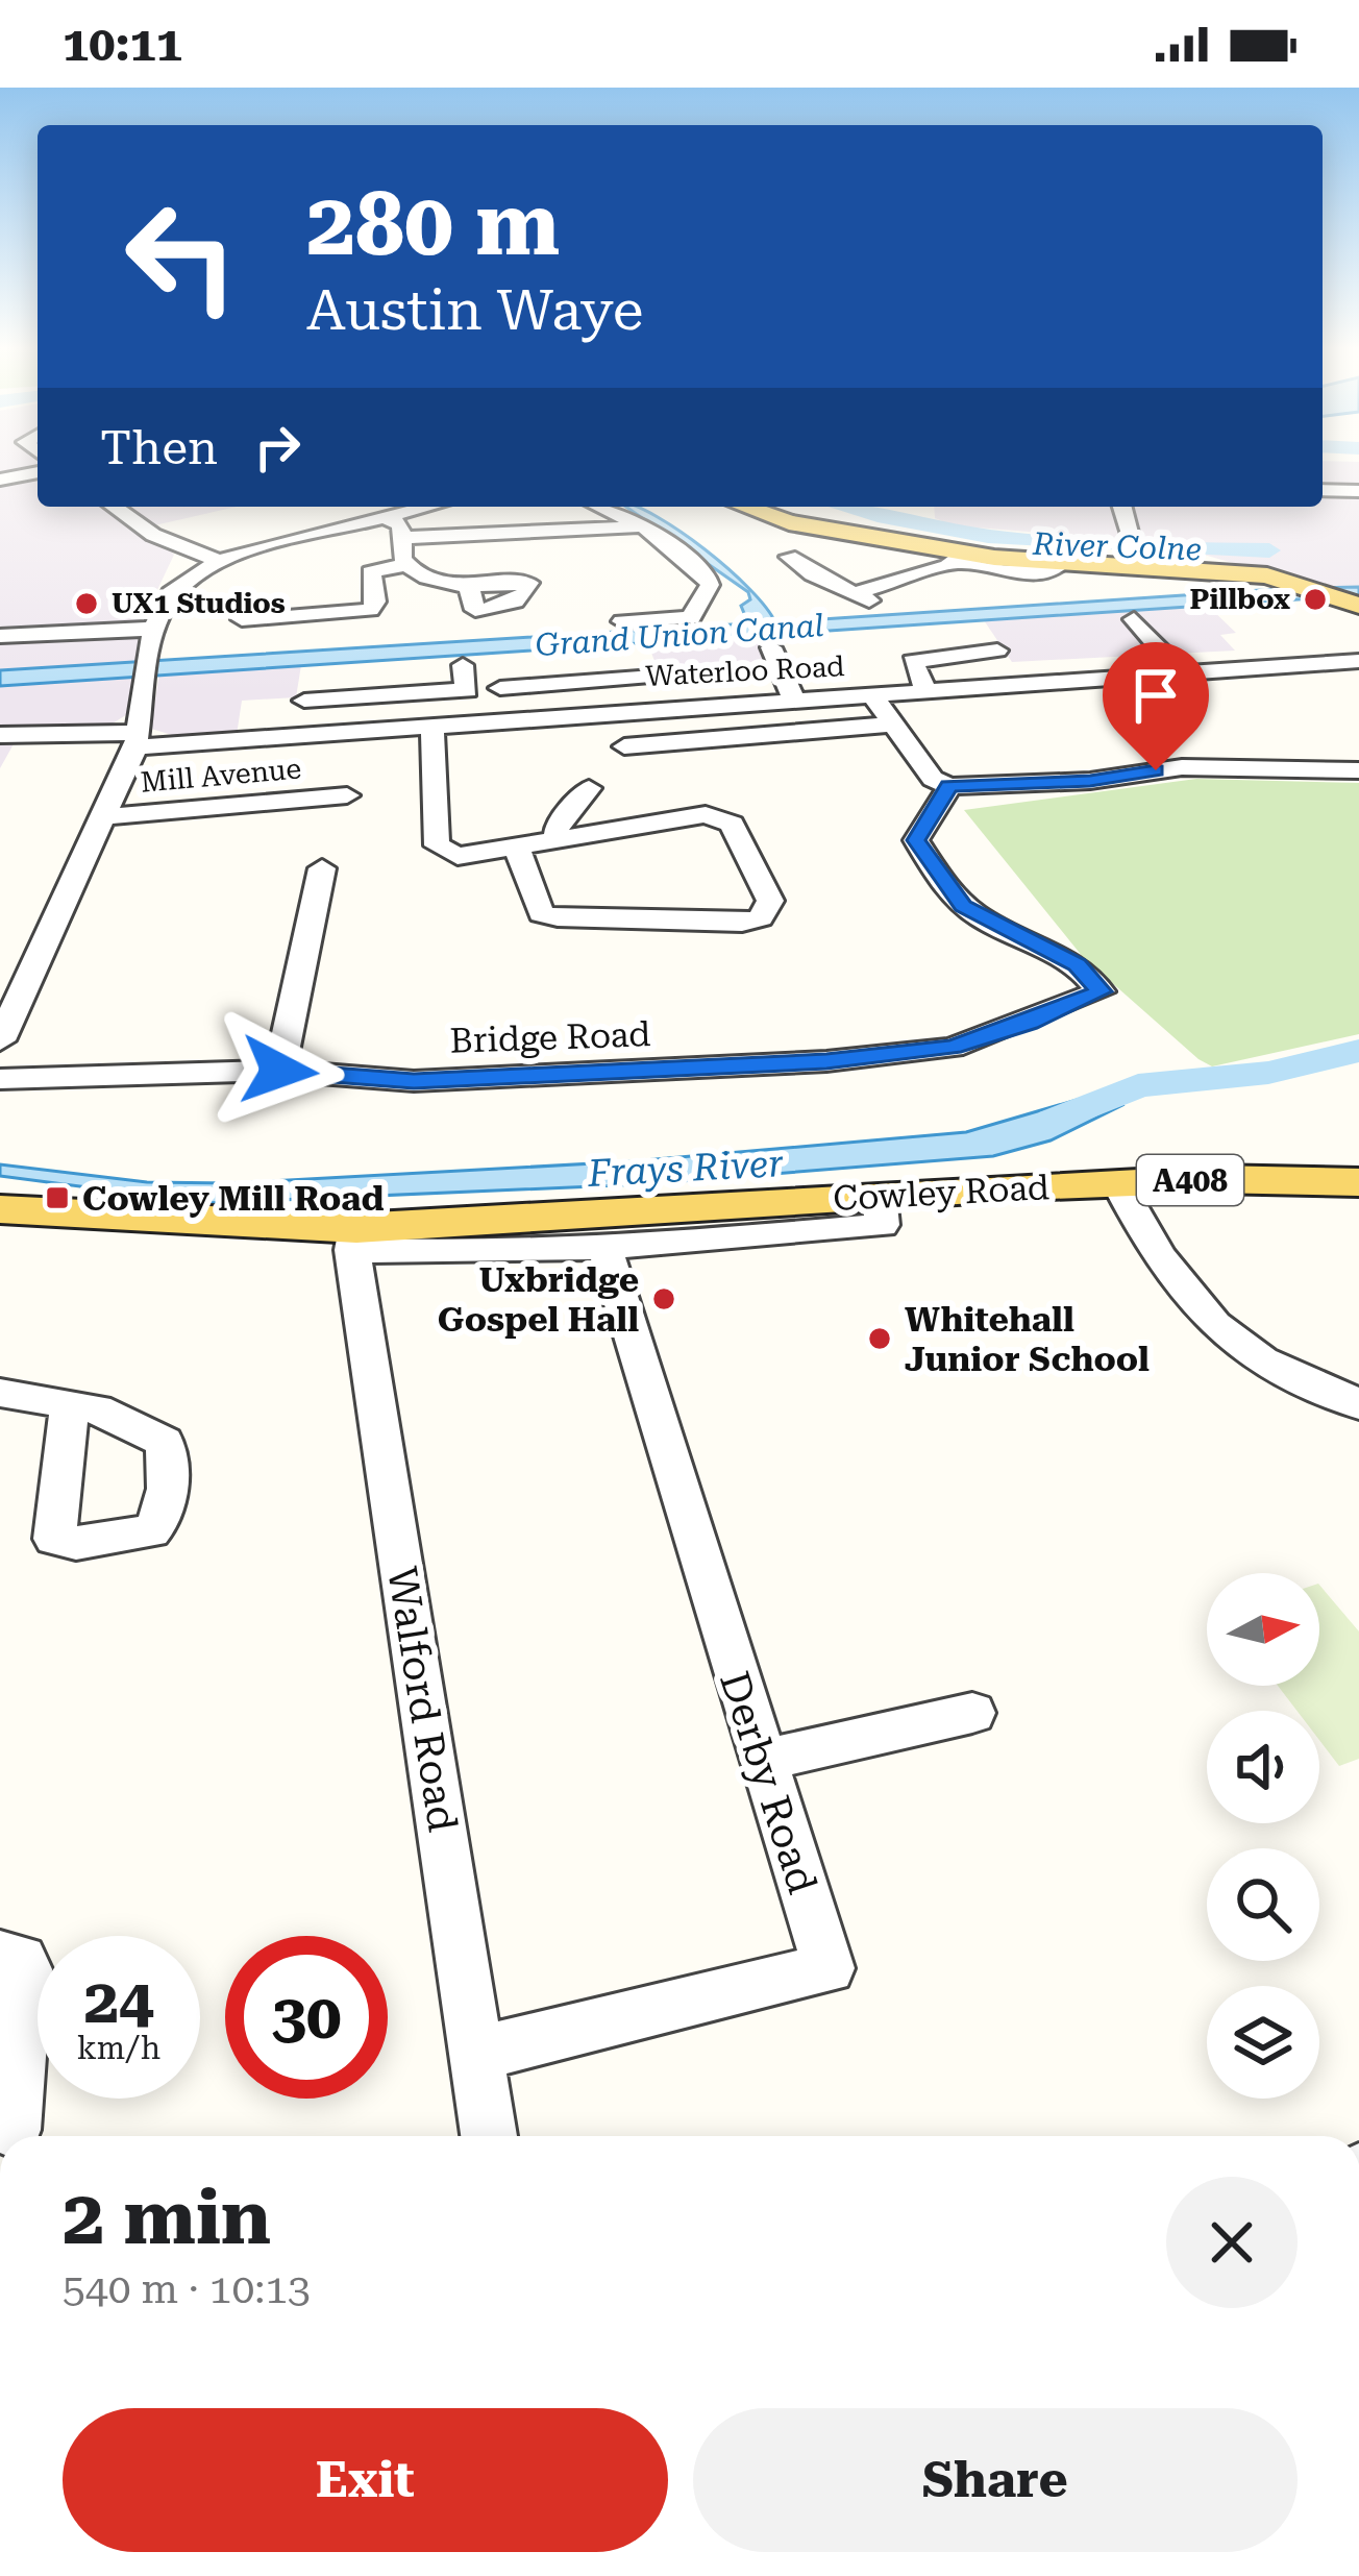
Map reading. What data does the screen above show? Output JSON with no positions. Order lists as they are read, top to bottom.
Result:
{
  "streets": {
    "main road": ["A408", "Cowley Road"],
    "street": [
      "Waterloo Road",
      "Mill Avenue",
      "Bridge Road",
      "Walford Road",
      "Derby Road"
    ]
  },
  "crossings": [
    ["Cowley Road", "Walford Road"],
    ["Walford Road", "Derby Road"]
  ],
  "water": ["River Colne", "Grand Union Canal", "Frays River"],
  "places": {
    "other": [
      "Pillbox",
      "UX1 Studios",
      "Uxbridge Gospel Hall",
      "Whitehall Junior School"
    ],
    "transit": ["Cowley Mill Road"]
  },
  "north": "right",
  "page": {
    "status": "10:11",
    "turn": ["280 m", "Austin Waye"],
    "then": "Then",
    "speed": "24 km/h",
    "limit": "30",
    "heading": ["2 min", "540 m · 10:13"],
    "buttons": ["Exit", "Share"]
  }
}
